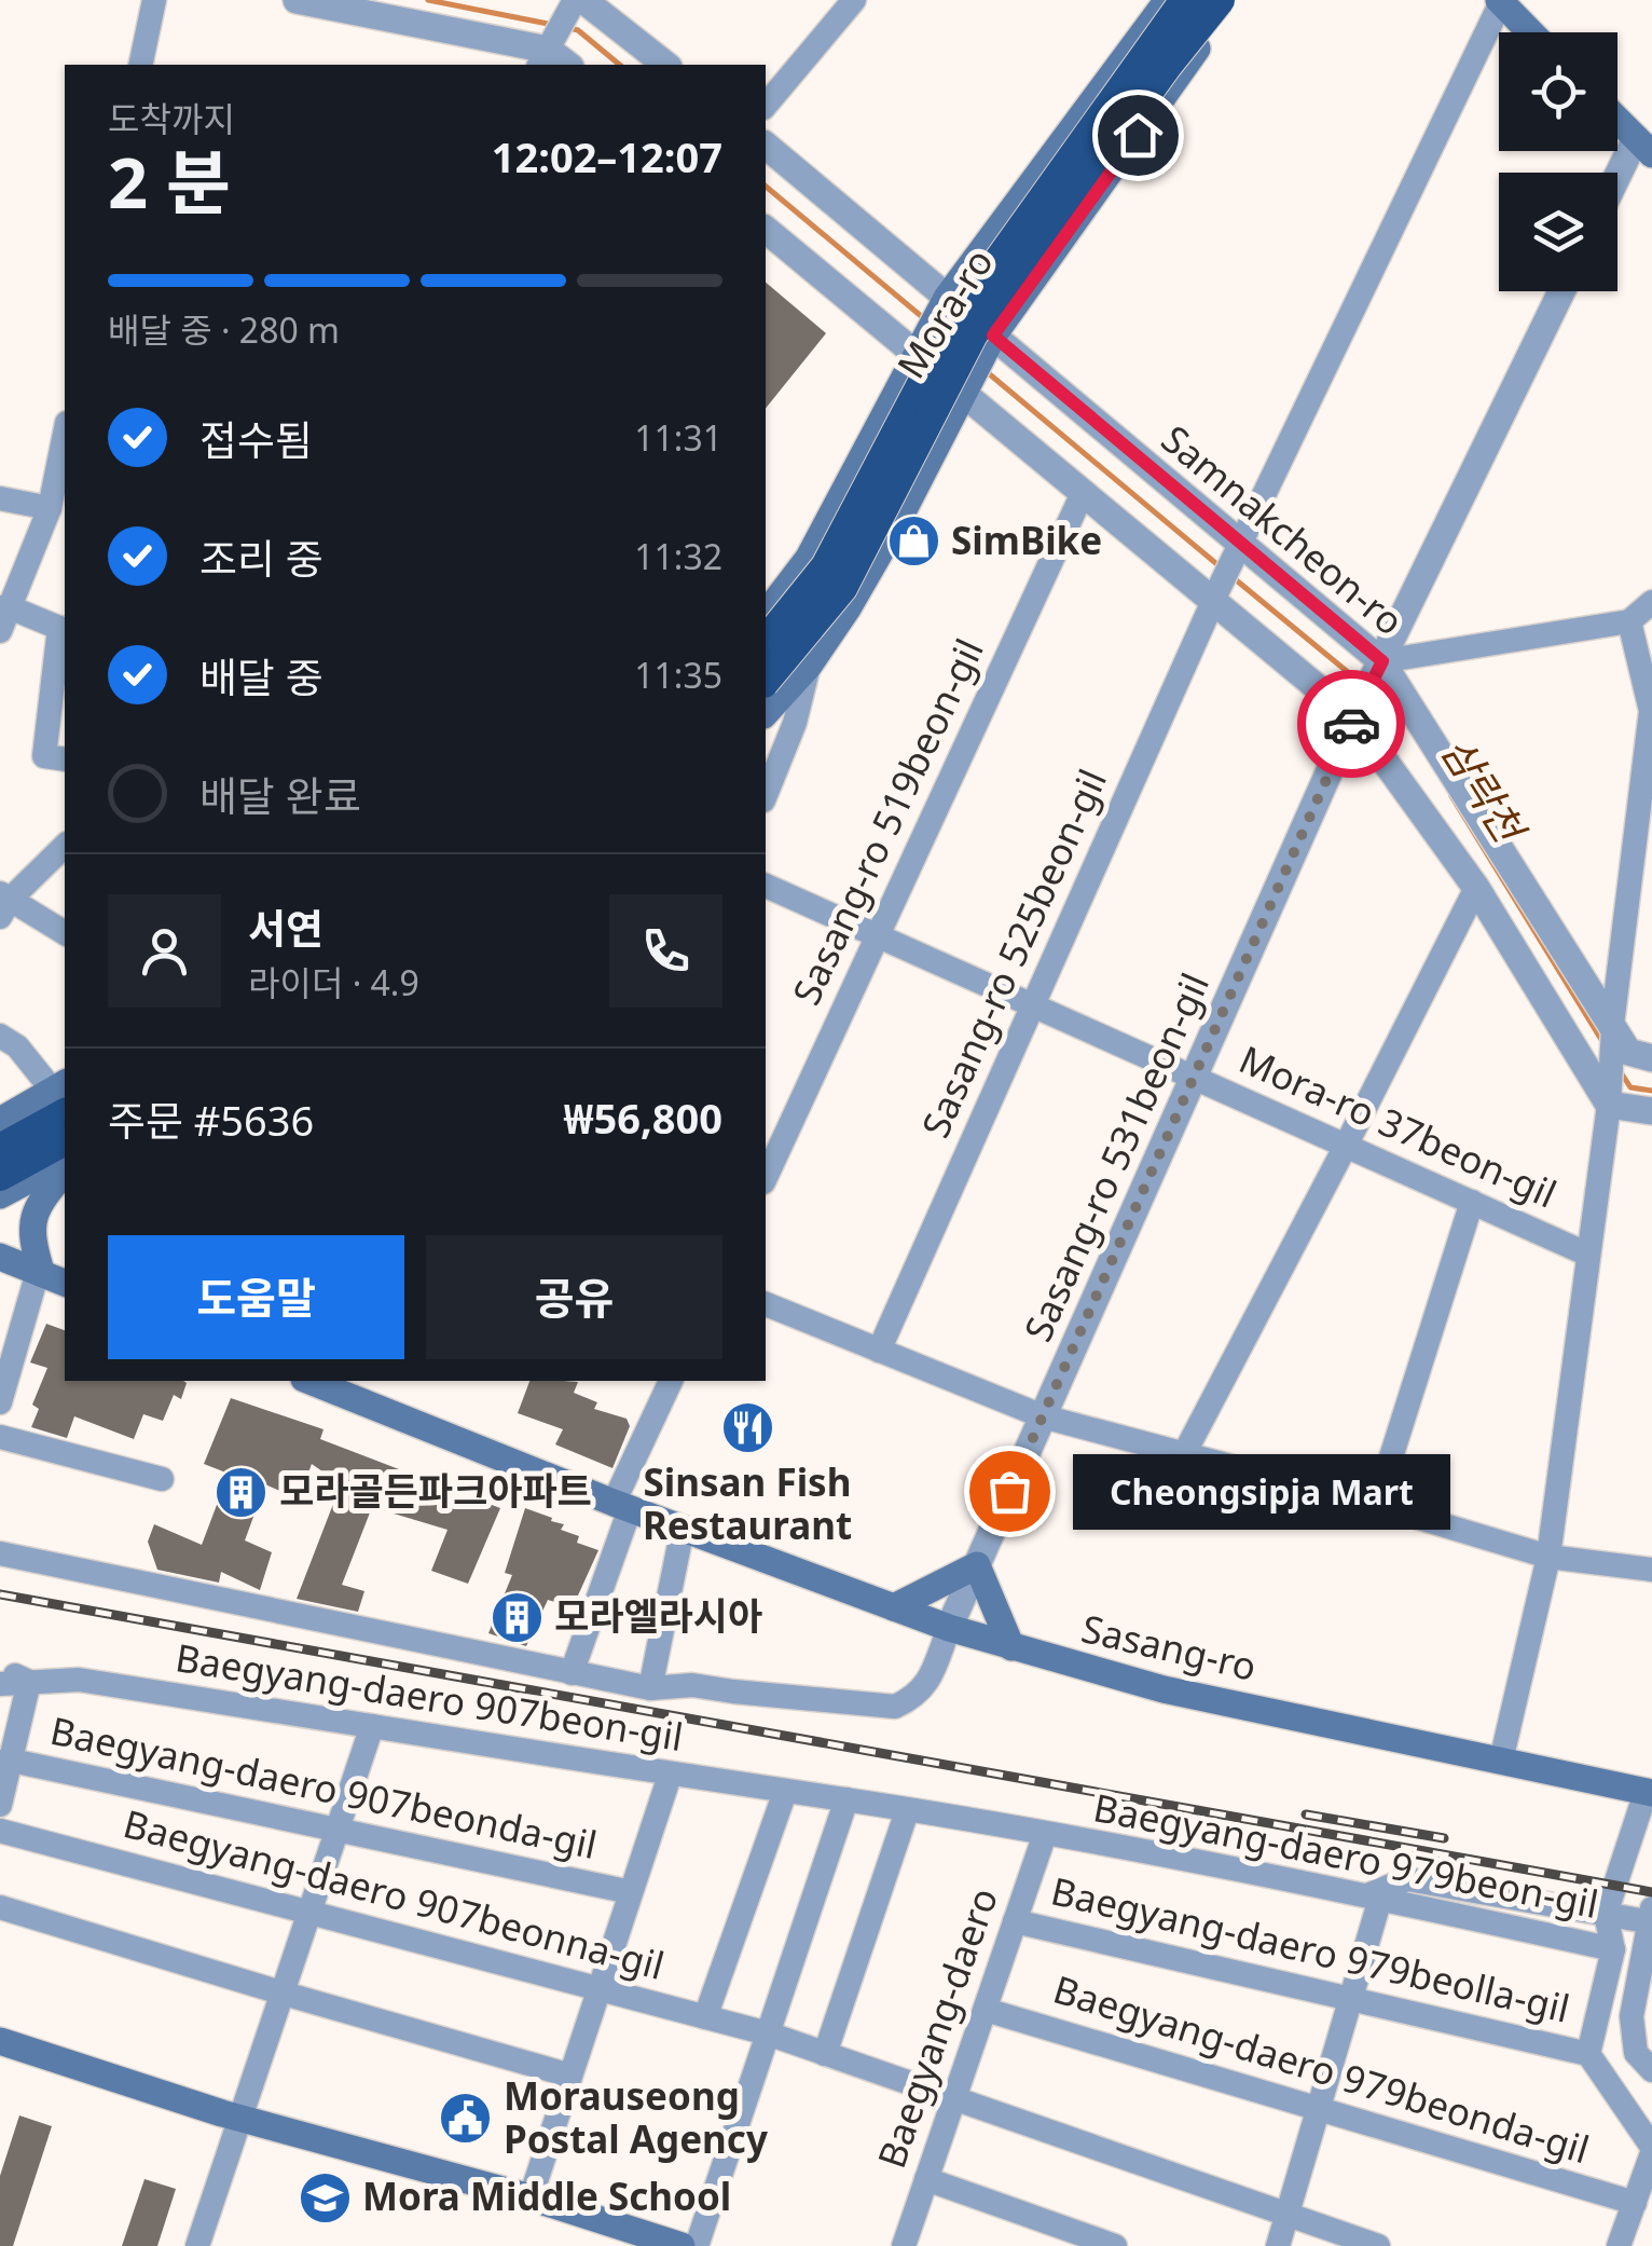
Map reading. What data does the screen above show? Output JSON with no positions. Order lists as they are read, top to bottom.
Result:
{
  "streets": {
    "highway": ["Mora-ro"],
    "main road": ["Sasang-ro"],
    "street": [
      "Samnakcheon-ro",
      "Sasang-ro 519beon-gil",
      "Sasang-ro 525beon-gil",
      "Mora-ro 37beon-gil",
      "Sasang-ro 531beon-gil",
      "Baegyang-daero 907beon-gil",
      "Baegyang-daero 907beonda-gil",
      "Baegyang-daero 979beon-gil",
      "Baegyang-daero 907beonna-gil",
      "Baegyang-daero 979beolla-gil",
      "Baegyang-daero",
      "Baegyang-daero 979beonda-gil"
    ]
  },
  "crossings": [
    ["Mora-ro", "Samnakcheon-ro"],
    ["Samnakcheon-ro", "Sasang-ro 519beon-gil"],
    ["Samnakcheon-ro", "Sasang-ro 525beon-gil"],
    ["Samnakcheon-ro", "Sasang-ro 531beon-gil"],
    ["Sasang-ro 519beon-gil", "Mora-ro 37beon-gil"],
    ["Sasang-ro 525beon-gil", "Mora-ro 37beon-gil"],
    ["Mora-ro 37beon-gil", "Sasang-ro 531beon-gil"],
    ["Sasang-ro 531beon-gil", "Sasang-ro"],
    ["Baegyang-daero 907beon-gil", "Baegyang-daero 979beon-gil"],
    ["Baegyang-daero 979beon-gil", "Baegyang-daero 979beolla-gil"],
    ["Baegyang-daero 979beon-gil", "Baegyang-daero"],
    ["Baegyang-daero 907beonna-gil", "Baegyang-daero"],
    ["Baegyang-daero 979beolla-gil", "Baegyang-daero"],
    ["Baegyang-daero", "Baegyang-daero 979beonda-gil"]
  ],
  "water": ["삼락천"],
  "places": {
    "shop": ["SimBike"],
    "restaurant": ["Sinsan Fish Restaurant"],
    "other": ["Cheongsipja Mart"],
    "building": ["모라골든파크아파트", "모라엘라시아"],
    "public building": ["Morauseong Postal Agency"],
    "school or university": ["Mora Middle School"]
  },
  "page": {
    "heading": ["2 분", "도착까지", "12:02–12:07"],
    "panel": [
      "서연",
      "라이더 · 4.9",
      "주문 #5636",
      "₩56,800"
    ],
    "bar": "배달 중 · 280 m",
    "list": [
      ["접수됨", "11:31"],
      ["조리 중", "11:32"],
      ["배달 중", "11:35"],
      "배달 완료"
    ],
    "buttons": ["도움말", "공유"],
    "bubble": "Cheongsipja Mart"
  }
}
